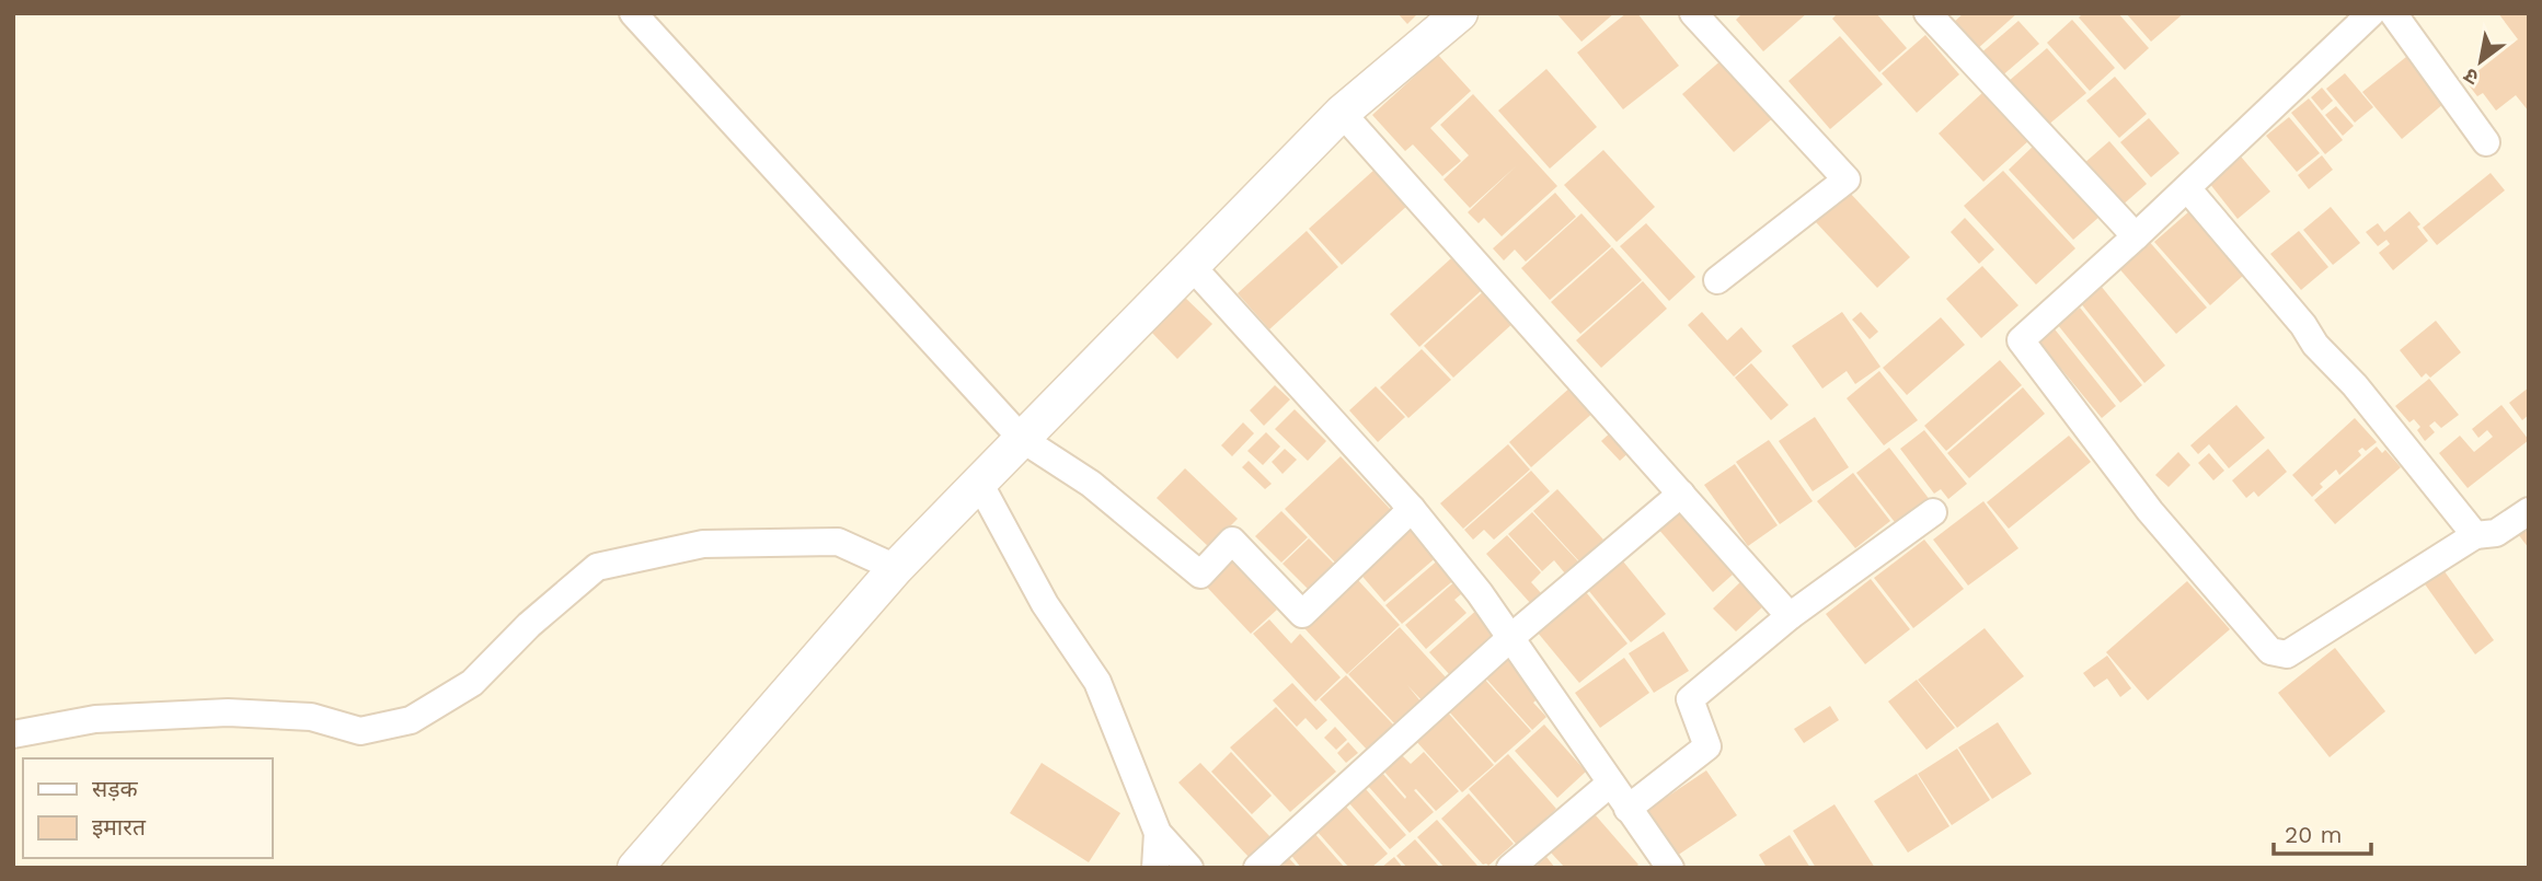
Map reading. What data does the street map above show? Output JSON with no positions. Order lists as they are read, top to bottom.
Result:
{
  "legend": ["सड़क", "इमारत"],
  "scale_bar": "20 m",
  "north": "bottom left"
}
